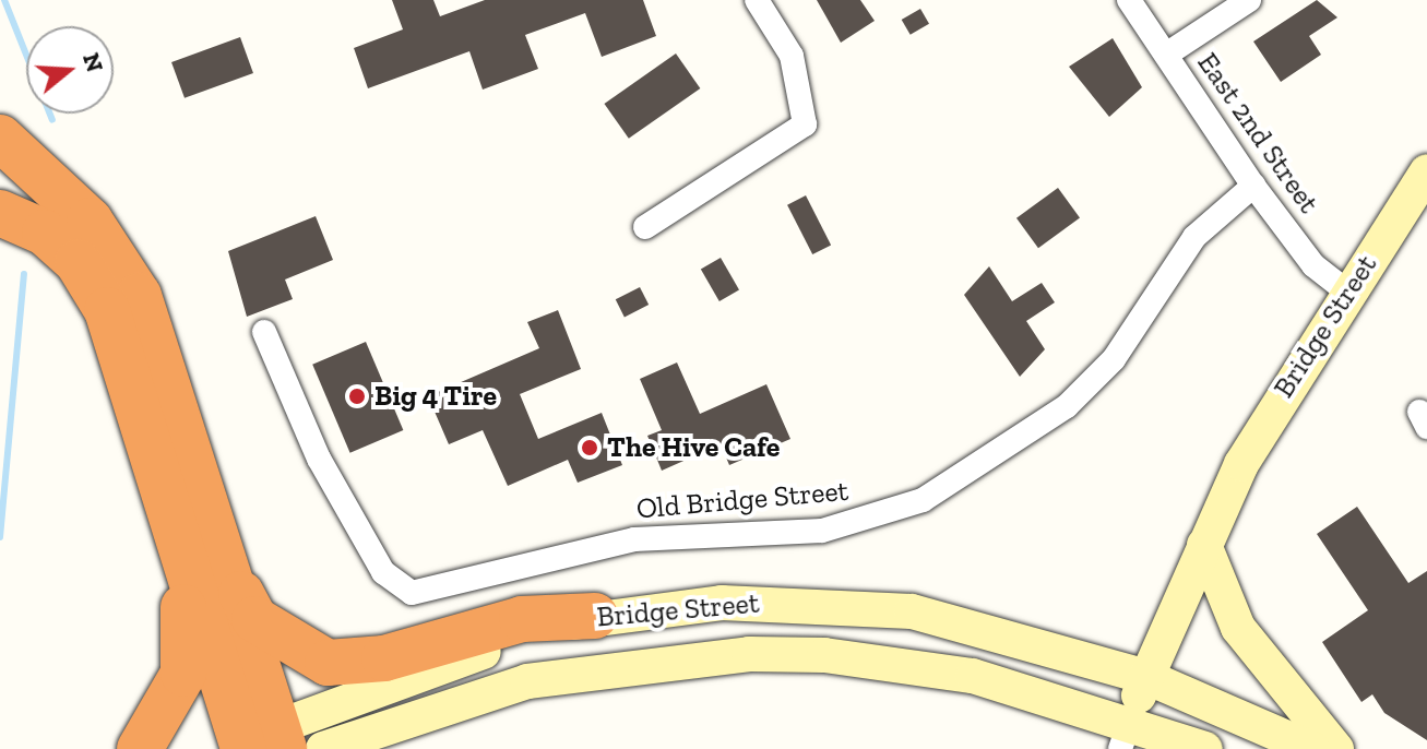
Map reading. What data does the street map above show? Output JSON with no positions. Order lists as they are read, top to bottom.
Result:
{
  "streets": {
    "main road": ["Bridge Street"],
    "street": ["East 2nd Street", "Old Bridge Street"]
  },
  "crossings": [
    ["East 2nd Street", "Bridge Street"],
    ["East 2nd Street", "Old Bridge Street"]
  ],
  "places": ["Big 4 Tire", "The Hive Cafe"],
  "north": "right"
}
